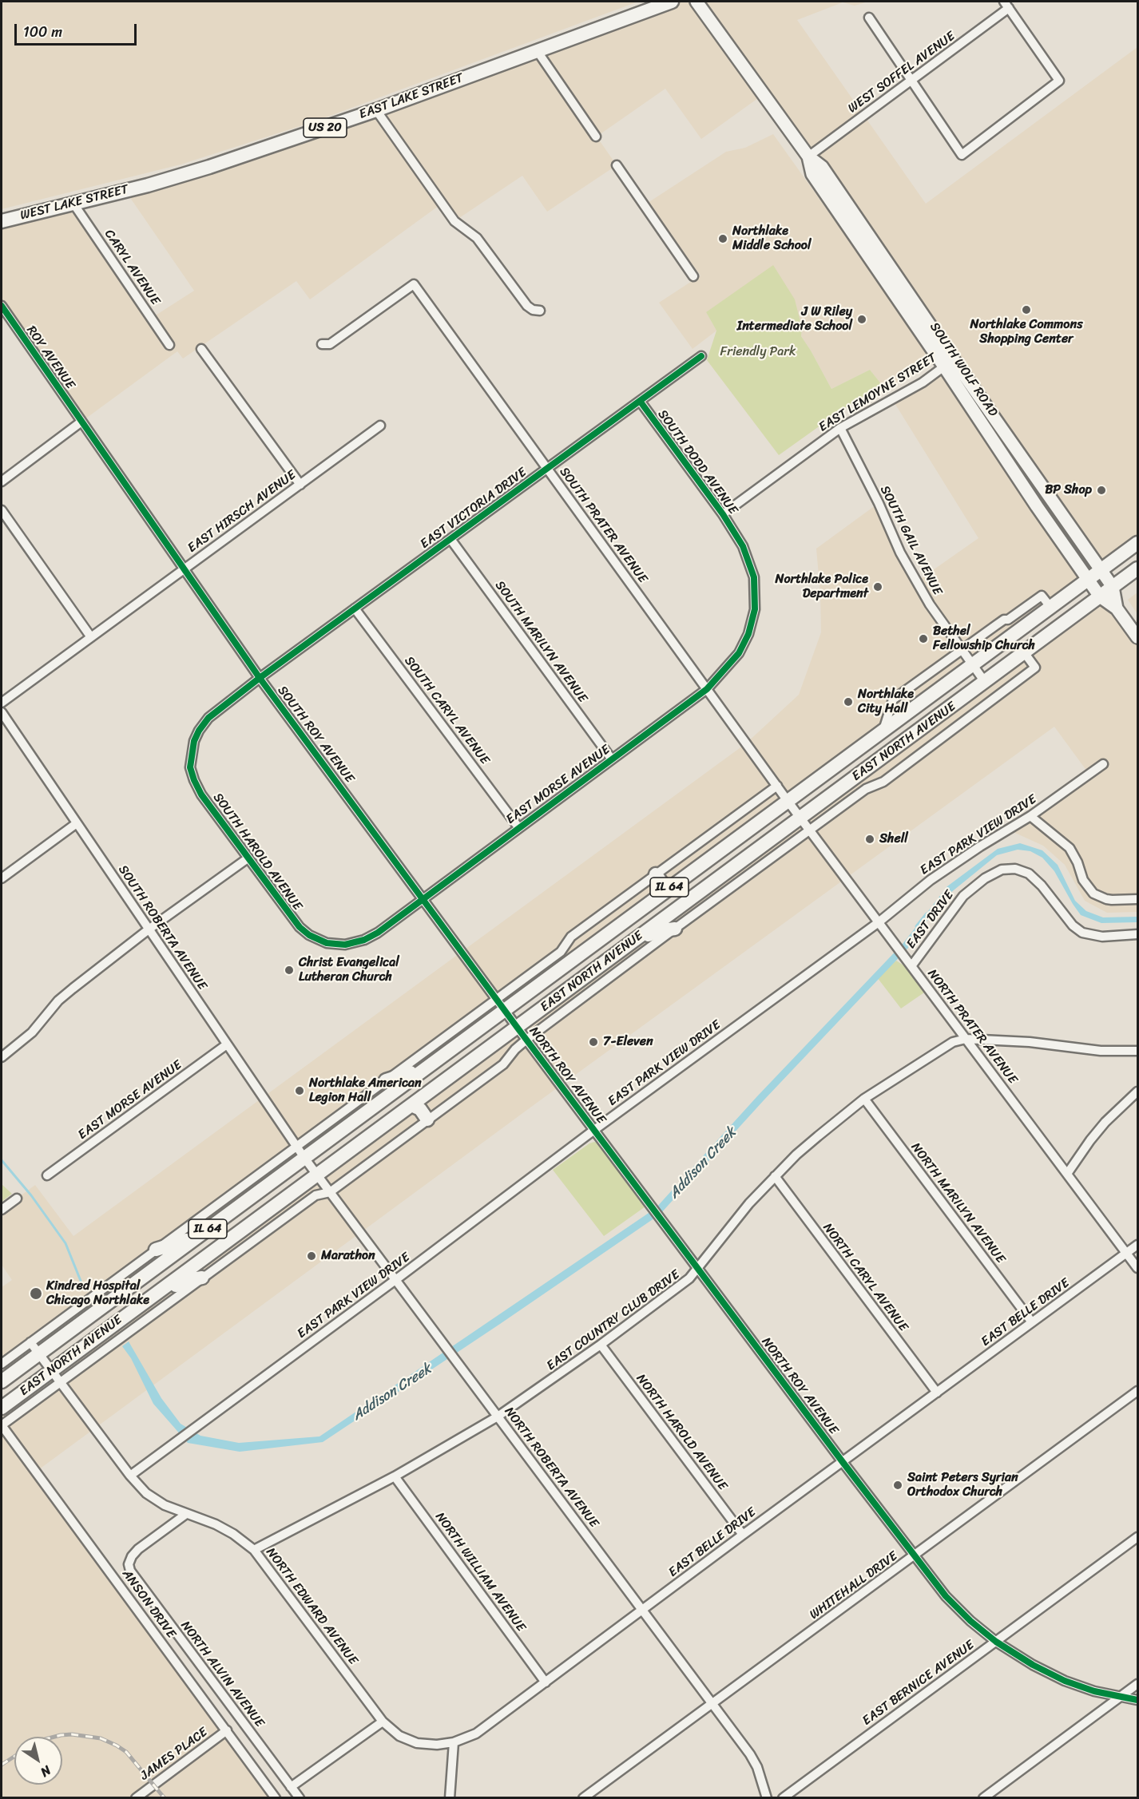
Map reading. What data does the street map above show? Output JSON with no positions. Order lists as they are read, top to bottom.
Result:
{
  "streets": {
    "main road": [
      "EAST LAKE STREET",
      "US 20",
      "WEST LAKE STREET",
      "SOUTH WOLF ROAD",
      "EAST NORTH AVENUE",
      "IL 64"
    ],
    "street": [
      "WEST SOFFEL AVENUE",
      "CARYL AVENUE",
      "ROY AVENUE",
      "EAST LEMOYNE STREET",
      "SOUTH DODD AVENUE",
      "EAST VICTORIA DRIVE",
      "EAST HIRSCH AVENUE",
      "SOUTH PRATER AVENUE",
      "SOUTH GAIL AVENUE",
      "SOUTH MARILYN AVENUE",
      "SOUTH CARYL AVENUE",
      "SOUTH ROY AVENUE",
      "EAST MORSE AVENUE",
      "EAST PARK VIEW DRIVE",
      "SOUTH HAROLD AVENUE",
      "EAST DRIVE",
      "SOUTH ROBERTA AVENUE",
      "NORTH PRATER AVENUE",
      "NORTH ROY AVENUE",
      "NORTH MARILYN AVENUE",
      "NORTH CARYL AVENUE",
      "EAST BELLE DRIVE",
      "EAST COUNTRY CLUB DRIVE",
      "NORTH HAROLD AVENUE",
      "NORTH ROBERTA AVENUE",
      "NORTH WILLIAM AVENUE",
      "WHITEHALL DRIVE",
      "ANSON DRIVE",
      "NORTH EDWARD AVENUE",
      "NORTH ALVIN AVENUE",
      "EAST BERNICE AVENUE",
      "JAMES PLACE"
    ]
  },
  "crossings": [
    ["WEST SOFFEL AVENUE", "SOUTH WOLF ROAD"],
    ["EAST LAKE STREET", "WEST LAKE STREET"],
    ["WEST LAKE STREET", "CARYL AVENUE"],
    ["ROY AVENUE", "SOUTH ROY AVENUE"],
    ["SOUTH WOLF ROAD", "EAST LEMOYNE STREET"],
    ["SOUTH WOLF ROAD", "EAST NORTH AVENUE"],
    ["SOUTH WOLF ROAD", "IL 64"],
    ["EAST LEMOYNE STREET", "SOUTH DODD AVENUE"],
    ["EAST LEMOYNE STREET", "SOUTH GAIL AVENUE"],
    ["SOUTH DODD AVENUE", "EAST VICTORIA DRIVE"],
    ["SOUTH DODD AVENUE", "SOUTH PRATER AVENUE"],
    ["SOUTH DODD AVENUE", "EAST MORSE AVENUE"],
    ["EAST VICTORIA DRIVE", "SOUTH PRATER AVENUE"],
    ["EAST VICTORIA DRIVE", "SOUTH MARILYN AVENUE"],
    ["EAST VICTORIA DRIVE", "SOUTH CARYL AVENUE"],
    ["EAST VICTORIA DRIVE", "SOUTH ROY AVENUE"],
    ["EAST VICTORIA DRIVE", "SOUTH HAROLD AVENUE"],
    ["EAST HIRSCH AVENUE", "SOUTH ROY AVENUE"],
    ["SOUTH PRATER AVENUE", "EAST NORTH AVENUE"],
    ["SOUTH PRATER AVENUE", "EAST MORSE AVENUE"],
    ["SOUTH PRATER AVENUE", "NORTH PRATER AVENUE"],
    ["SOUTH GAIL AVENUE", "EAST NORTH AVENUE"],
    ["SOUTH MARILYN AVENUE", "EAST MORSE AVENUE"],
    ["SOUTH CARYL AVENUE", "EAST MORSE AVENUE"],
    ["SOUTH ROY AVENUE", "EAST NORTH AVENUE"],
    ["SOUTH ROY AVENUE", "EAST MORSE AVENUE"],
    ["SOUTH ROY AVENUE", "SOUTH HAROLD AVENUE"],
    ["SOUTH ROY AVENUE", "NORTH ROY AVENUE"],
    ["EAST NORTH AVENUE", "IL 64"],
    ["EAST NORTH AVENUE", "SOUTH ROBERTA AVENUE"],
    ["EAST NORTH AVENUE", "NORTH PRATER AVENUE"],
    ["EAST NORTH AVENUE", "NORTH ROY AVENUE"],
    ["EAST NORTH AVENUE", "NORTH ROBERTA AVENUE"],
    ["EAST NORTH AVENUE", "ANSON DRIVE"],
    ["EAST NORTH AVENUE", "NORTH EDWARD AVENUE"],
    ["EAST MORSE AVENUE", "SOUTH HAROLD AVENUE"],
    ["EAST MORSE AVENUE", "SOUTH ROBERTA AVENUE"],
    ["EAST PARK VIEW DRIVE", "NORTH PRATER AVENUE"],
    ["EAST PARK VIEW DRIVE", "NORTH ROY AVENUE"],
    ["EAST PARK VIEW DRIVE", "NORTH ROBERTA AVENUE"],
    ["EAST PARK VIEW DRIVE", "NORTH EDWARD AVENUE"],
    ["EAST DRIVE", "NORTH PRATER AVENUE"],
    ["SOUTH ROBERTA AVENUE", "NORTH ROBERTA AVENUE"],
    ["NORTH PRATER AVENUE", "EAST BELLE DRIVE"],
    ["NORTH PRATER AVENUE", "EAST COUNTRY CLUB DRIVE"],
    ["NORTH ROY AVENUE", "EAST BELLE DRIVE"],
    ["NORTH ROY AVENUE", "EAST COUNTRY CLUB DRIVE"],
    ["NORTH ROY AVENUE", "WHITEHALL DRIVE"],
    ["NORTH ROY AVENUE", "EAST BERNICE AVENUE"],
    ["NORTH MARILYN AVENUE", "EAST BELLE DRIVE"],
    ["NORTH MARILYN AVENUE", "EAST COUNTRY CLUB DRIVE"],
    ["NORTH CARYL AVENUE", "EAST BELLE DRIVE"],
    ["NORTH CARYL AVENUE", "EAST COUNTRY CLUB DRIVE"],
    ["EAST BELLE DRIVE", "NORTH HAROLD AVENUE"],
    ["EAST BELLE DRIVE", "NORTH ROBERTA AVENUE"],
    ["EAST BELLE DRIVE", "NORTH WILLIAM AVENUE"],
    ["EAST BELLE DRIVE", "NORTH EDWARD AVENUE"],
    ["EAST COUNTRY CLUB DRIVE", "NORTH HAROLD AVENUE"],
    ["EAST COUNTRY CLUB DRIVE", "NORTH ROBERTA AVENUE"],
    ["EAST COUNTRY CLUB DRIVE", "NORTH WILLIAM AVENUE"],
    ["EAST COUNTRY CLUB DRIVE", "NORTH EDWARD AVENUE"],
    ["NORTH ROBERTA AVENUE", "WHITEHALL DRIVE"],
    ["ANSON DRIVE", "JAMES PLACE"],
    ["NORTH EDWARD AVENUE", "NORTH ALVIN AVENUE"]
  ],
  "water": ["Addison Creek"],
  "parks": ["Friendly Park"],
  "places": [
    "Northlake Middle School",
    "Northlake Commons Shopping Center",
    "J W Riley Intermediate School",
    "BP Shop",
    "Northlake Police Department",
    "Bethel Fellowship Church",
    "Northlake City Hall",
    "Shell",
    "Christ Evangelical Lutheran Church",
    "7-Eleven",
    "Northlake American Legion Hall",
    "Marathon",
    "Kindred Hospital Chicago Northlake",
    "Saint Peters Syrian Orthodox Church"
  ],
  "scale_bar": "100 m",
  "north": "bottom right"
}
